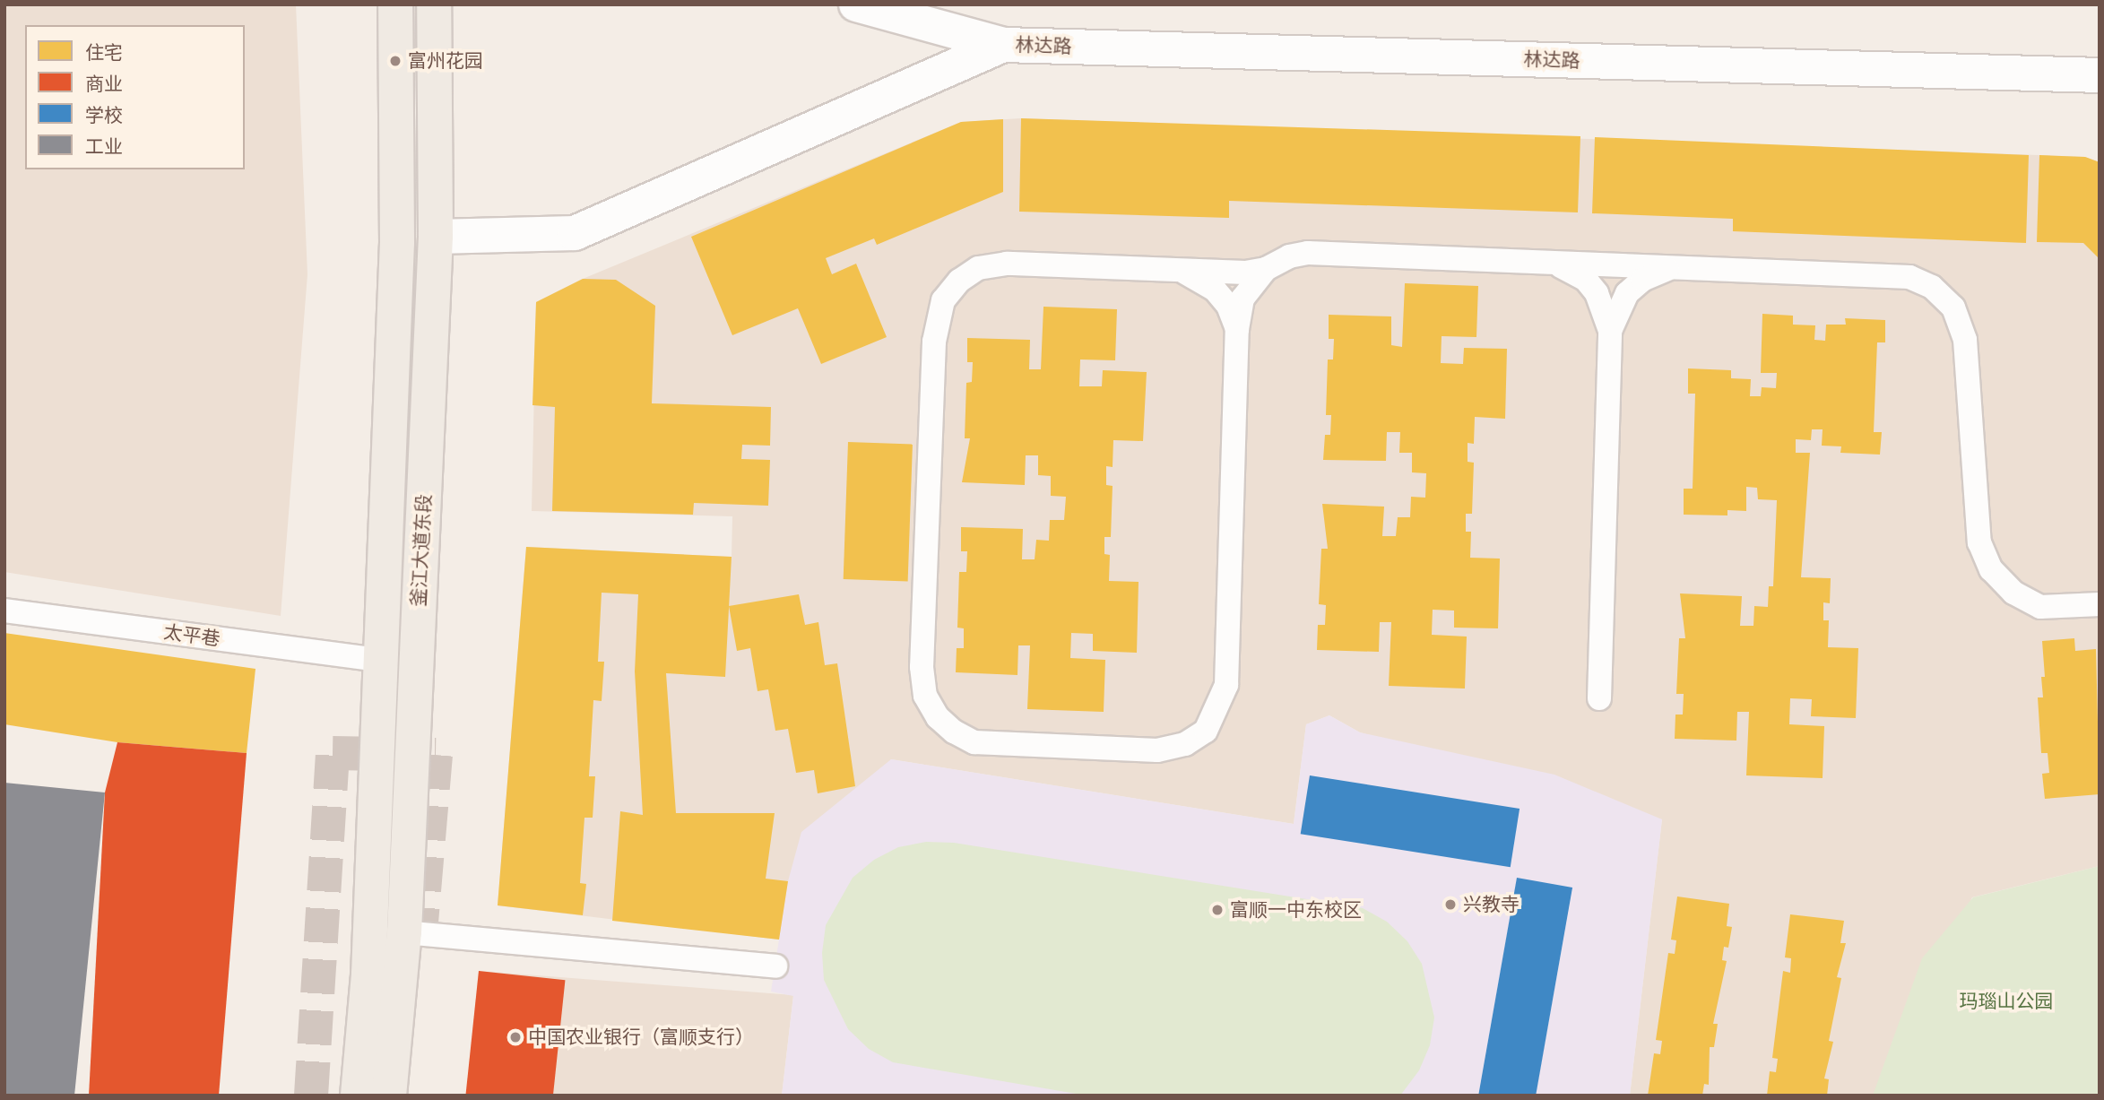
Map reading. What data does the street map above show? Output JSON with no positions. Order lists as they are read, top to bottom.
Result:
{
  "streets": {
    "main road": ["林达路", "釜江大道东段"],
    "lane": ["太平巷"]
  },
  "crossings": [
    ["釜江大道东段", "太平巷"]
  ],
  "parks": ["玛瑙山公园"],
  "places": [
    "富州花园",
    "兴教寺",
    "富顺一中东校区",
    "中国农业银行（富顺支行）"
  ],
  "legend": [
    "住宅",
    "商业",
    "学校",
    "工业"
  ]
}
